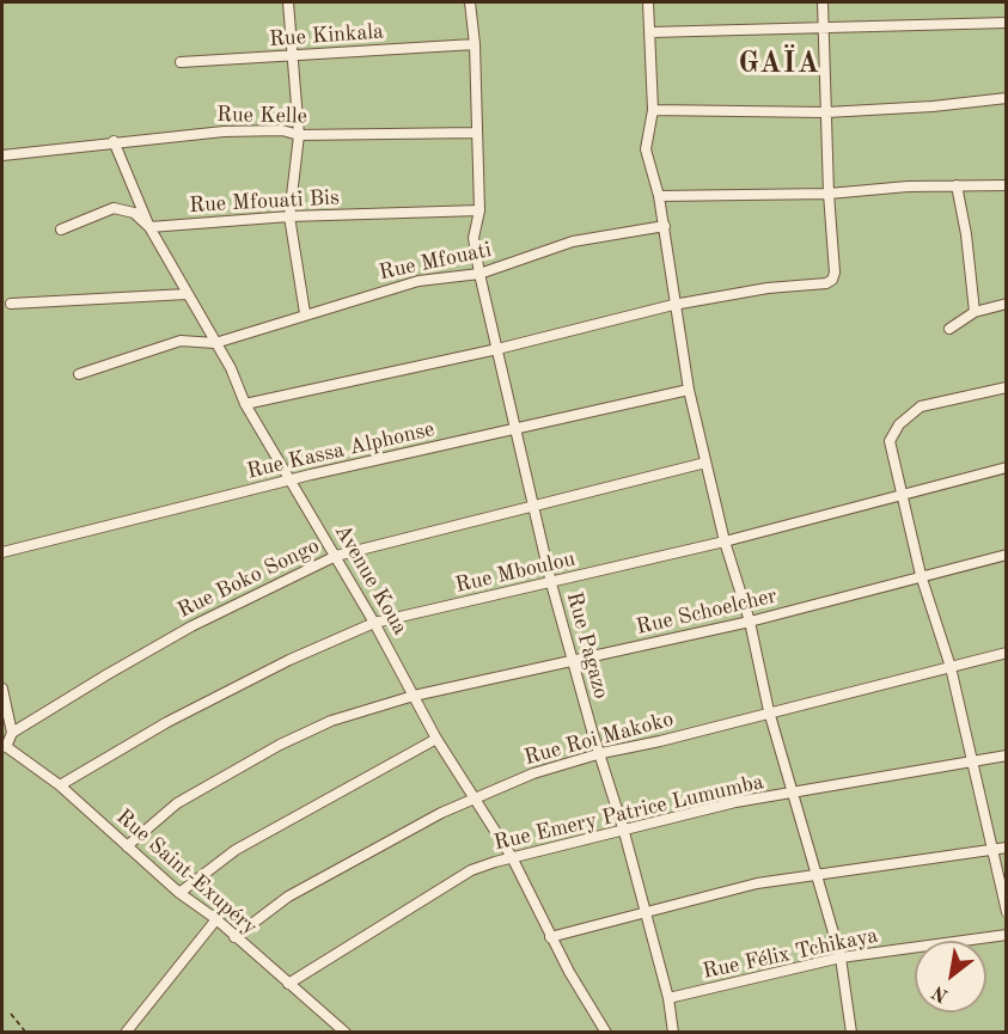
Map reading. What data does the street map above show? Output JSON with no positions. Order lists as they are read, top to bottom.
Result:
{
  "streets": {
    "street": [
      "Rue Kinkala",
      "Rue Kelle",
      "Rue Mfouati Bis",
      "Rue Mfouati",
      "Rue Kassa Alphonse",
      "Rue Mboulou",
      "Rue Boko Songo",
      "Avenue Koua",
      "Rue Schoelcher",
      "Rue Pagazo",
      "Rue Roi Makoko",
      "Rue Emery Patrice Lumumba",
      "Rue Saint-Exupéry",
      "Rue Félix Tchikaya"
    ]
  },
  "crossings": [
    ["Rue Kinkala", "Rue Pagazo"],
    ["Rue Kelle", "Avenue Koua"],
    ["Rue Kelle", "Rue Pagazo"],
    ["Rue Mfouati Bis", "Avenue Koua"],
    ["Rue Mfouati Bis", "Rue Pagazo"],
    ["Rue Mfouati", "Avenue Koua"],
    ["Rue Mfouati", "Rue Pagazo"],
    ["Rue Kassa Alphonse", "Avenue Koua"],
    ["Rue Kassa Alphonse", "Rue Pagazo"],
    ["Rue Mboulou", "Avenue Koua"],
    ["Rue Mboulou", "Rue Pagazo"],
    ["Rue Mboulou", "Rue Saint-Exupéry"],
    ["Rue Boko Songo", "Avenue Koua"],
    ["Rue Boko Songo", "Rue Pagazo"],
    ["Avenue Koua", "Rue Schoelcher"],
    ["Avenue Koua", "Rue Roi Makoko"],
    ["Avenue Koua", "Rue Emery Patrice Lumumba"],
    ["Rue Schoelcher", "Rue Pagazo"],
    ["Rue Schoelcher", "Rue Saint-Exupéry"],
    ["Rue Pagazo", "Rue Roi Makoko"],
    ["Rue Pagazo", "Rue Emery Patrice Lumumba"],
    ["Rue Pagazo", "Rue Félix Tchikaya"],
    ["Rue Roi Makoko", "Rue Saint-Exupéry"],
    ["Rue Emery Patrice Lumumba", "Rue Saint-Exupéry"]
  ],
  "districts": ["GAÏA"],
  "north": "bottom left"
}
